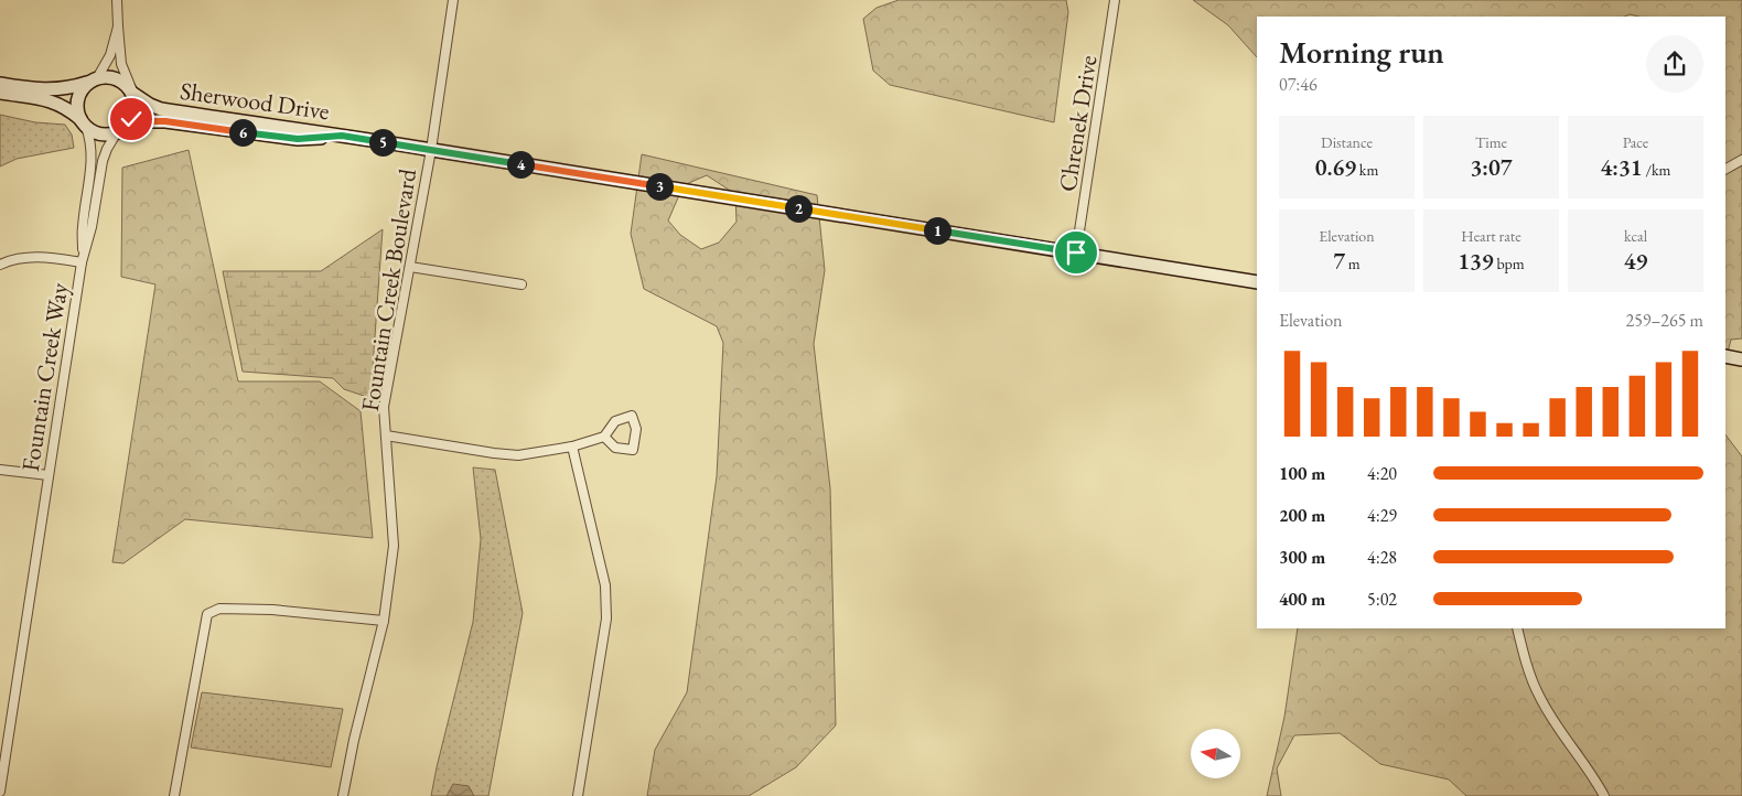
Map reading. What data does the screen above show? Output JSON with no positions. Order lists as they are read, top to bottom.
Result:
{
  "streets": {
    "street": [
      "Sherwood Drive",
      "Chrenek Drive",
      "Fountain Creek Boulevard",
      "Fountain Creek Way"
    ]
  },
  "crossings": [
    ["Sherwood Drive", "Chrenek Drive"],
    ["Sherwood Drive", "Fountain Creek Boulevard"],
    ["Sherwood Drive", "Fountain Creek Way"]
  ],
  "north": "left",
  "page": {
    "heading": ["Morning run", "07:46"],
    "stats": [
      ["Distance", "0.69 km"],
      ["Time", "3:07"],
      ["Pace", "4:31 /km"],
      ["Elevation", "7 m"],
      ["Heart rate", "139 bpm"],
      ["kcal", "49"]
    ],
    "pins": [
      "6",
      "5",
      "4",
      "3",
      "2",
      "1"
    ],
    "chart": ["Elevation", "259–265 m"],
    "list": [
      {
        "name": "100 m",
        "note": "4:20"
      },
      {
        "name": "200 m",
        "note": "4:29"
      },
      {
        "name": "300 m",
        "note": "4:28"
      },
      {
        "name": "400 m",
        "note": "5:02"
      }
    ]
  }
}
